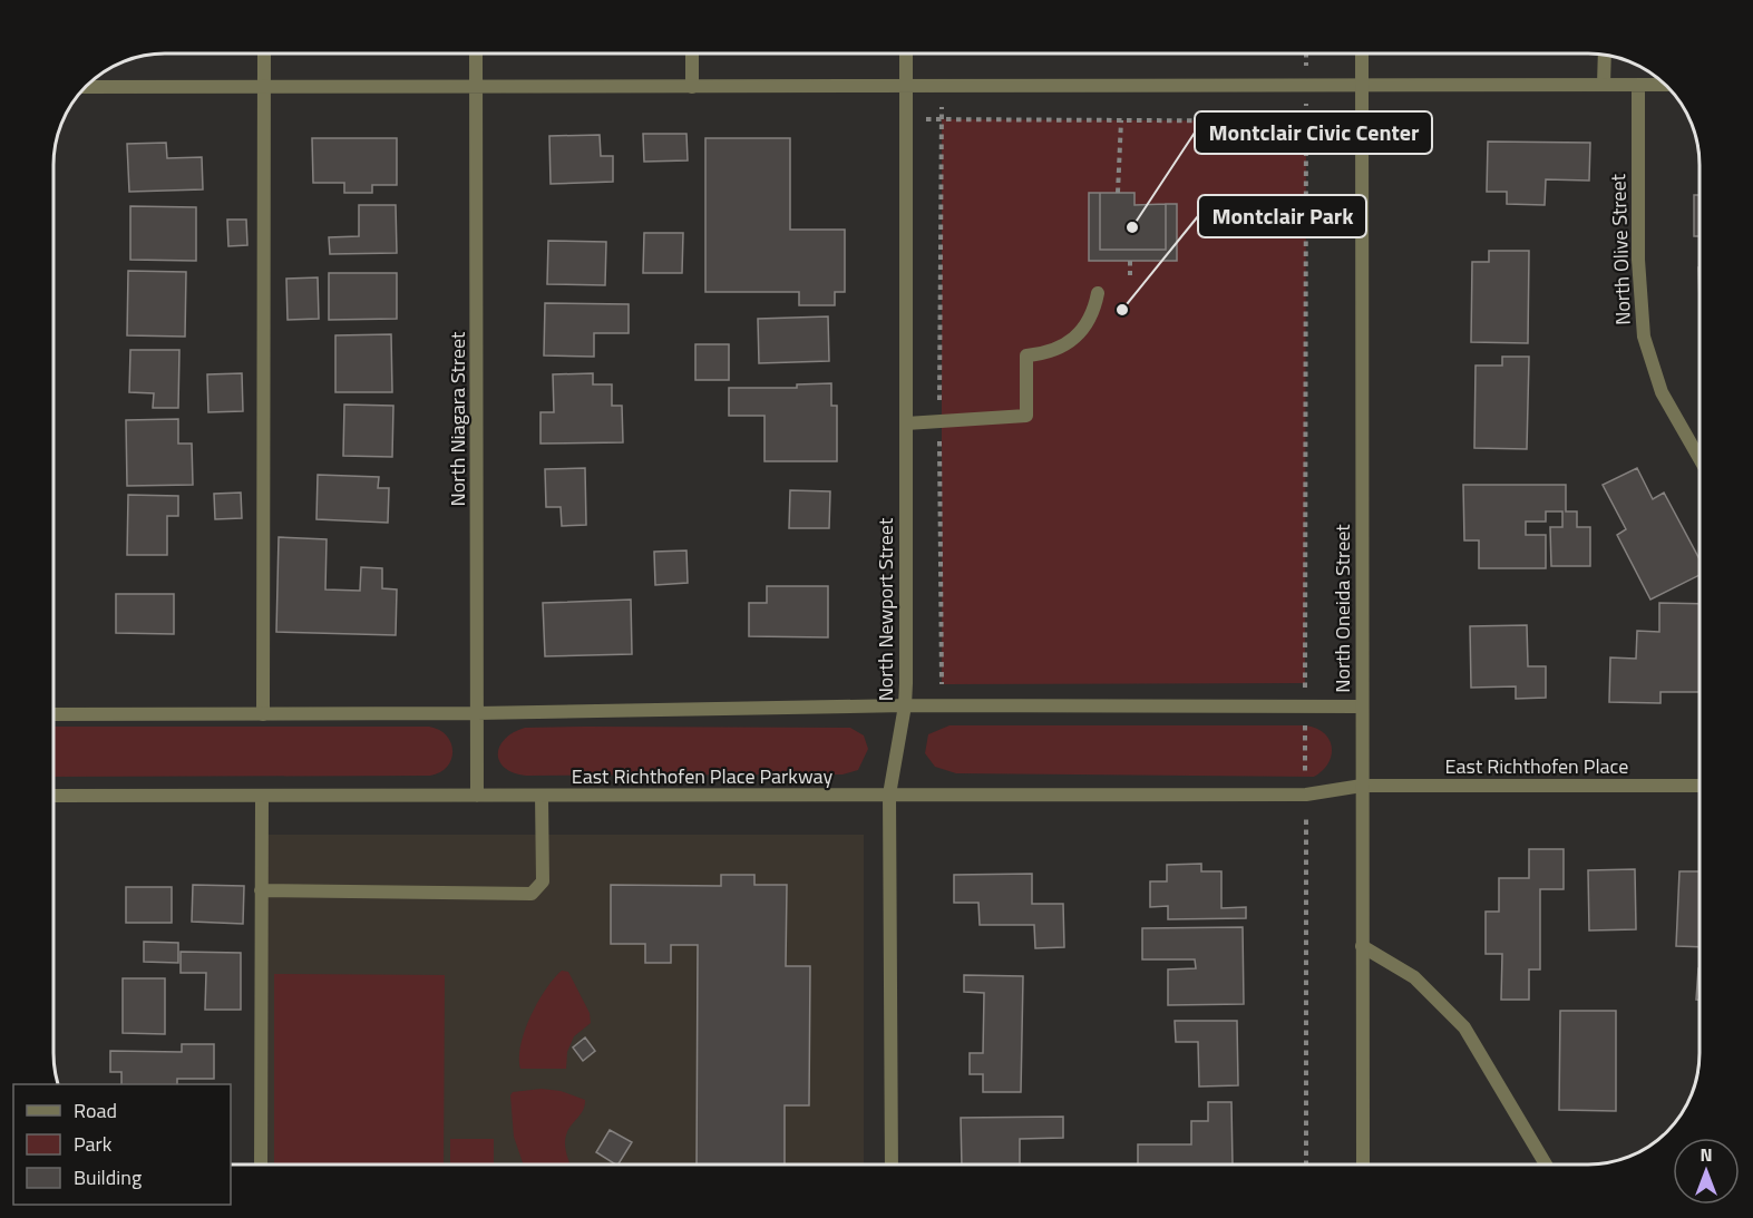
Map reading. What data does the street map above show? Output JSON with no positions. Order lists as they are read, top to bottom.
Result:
{
  "streets": {
    "street": [
      "North Olive Street",
      "North Niagara Street",
      "North Oneida Street",
      "North Newport Street",
      "East Richthofen Place",
      "East Richthofen Place Parkway"
    ]
  },
  "crossings": [
    ["North Niagara Street", "East Richthofen Place Parkway"],
    ["North Oneida Street", "East Richthofen Place"],
    ["North Oneida Street", "East Richthofen Place Parkway"],
    ["North Newport Street", "East Richthofen Place Parkway"],
    ["East Richthofen Place", "East Richthofen Place Parkway"]
  ],
  "places": ["Montclair Civic Center", "Montclair Park"],
  "legend": ["Road", "Park", "Building"],
  "north": "top"
}
